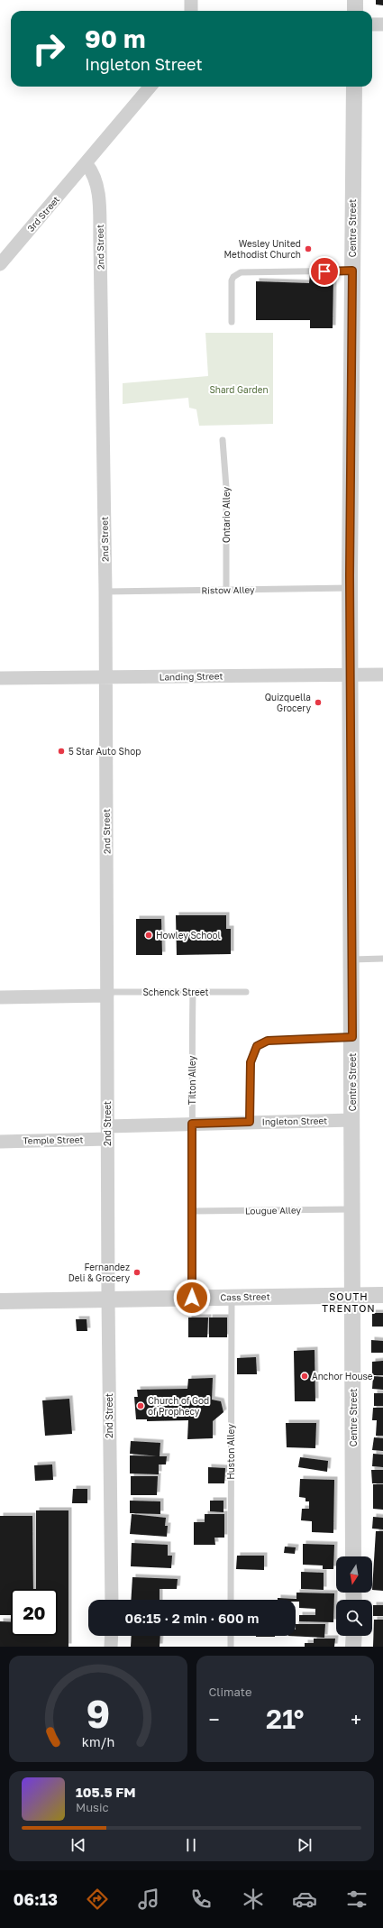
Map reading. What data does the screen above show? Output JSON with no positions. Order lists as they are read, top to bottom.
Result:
{
  "streets": {
    "street": [
      "3rd Street",
      "Centre Street",
      "2nd Street",
      "Landing Street",
      "Schenck Street",
      "Ingleton Street",
      "Temple Street",
      "Cass Street"
    ],
    "lane": [
      "Ontario Alley",
      "Ristow Alley",
      "Tilton Alley",
      "Lougue Alley",
      "Huston Alley"
    ]
  },
  "crossings": [
    ["3rd Street", "2nd Street"],
    ["Centre Street", "Ristow Alley"],
    ["Centre Street", "Landing Street"],
    ["Centre Street", "Ingleton Street"],
    ["Centre Street", "Lougue Alley"],
    ["Centre Street", "Cass Street"],
    ["2nd Street", "Ristow Alley"],
    ["2nd Street", "Landing Street"],
    ["2nd Street", "Schenck Street"],
    ["2nd Street", "Ingleton Street"],
    ["2nd Street", "Temple Street"],
    ["2nd Street", "Cass Street"],
    ["Ontario Alley", "Ristow Alley"],
    ["Schenck Street", "Tilton Alley"],
    ["Tilton Alley", "Ingleton Street"],
    ["Tilton Alley", "Lougue Alley"],
    ["Tilton Alley", "Cass Street"],
    ["Ingleton Street", "Temple Street"],
    ["Cass Street", "Huston Alley"]
  ],
  "districts": ["SOUTH TRENTON"],
  "parks": ["Shard Garden"],
  "places": [
    "Wesley United Methodist Church",
    "Quizquella Grocery",
    "5 Star Auto Shop",
    "Howley School",
    "Fernandez Deli & Grocery",
    "Anchor House",
    "Church of God of Prophecy"
  ],
  "north": "bottom",
  "page": {
    "turn": ["90 m", "Ingleton Street"],
    "limit": "20",
    "trip": "06:15 · 2 min · 600 m",
    "tile": "Climate",
    "heat": ["−", "21°", "+"],
    "song": ["105.5 FM", "Music"],
    "tabs": "06:13",
    "gauge": ["9", "km/h"]
  }
}
